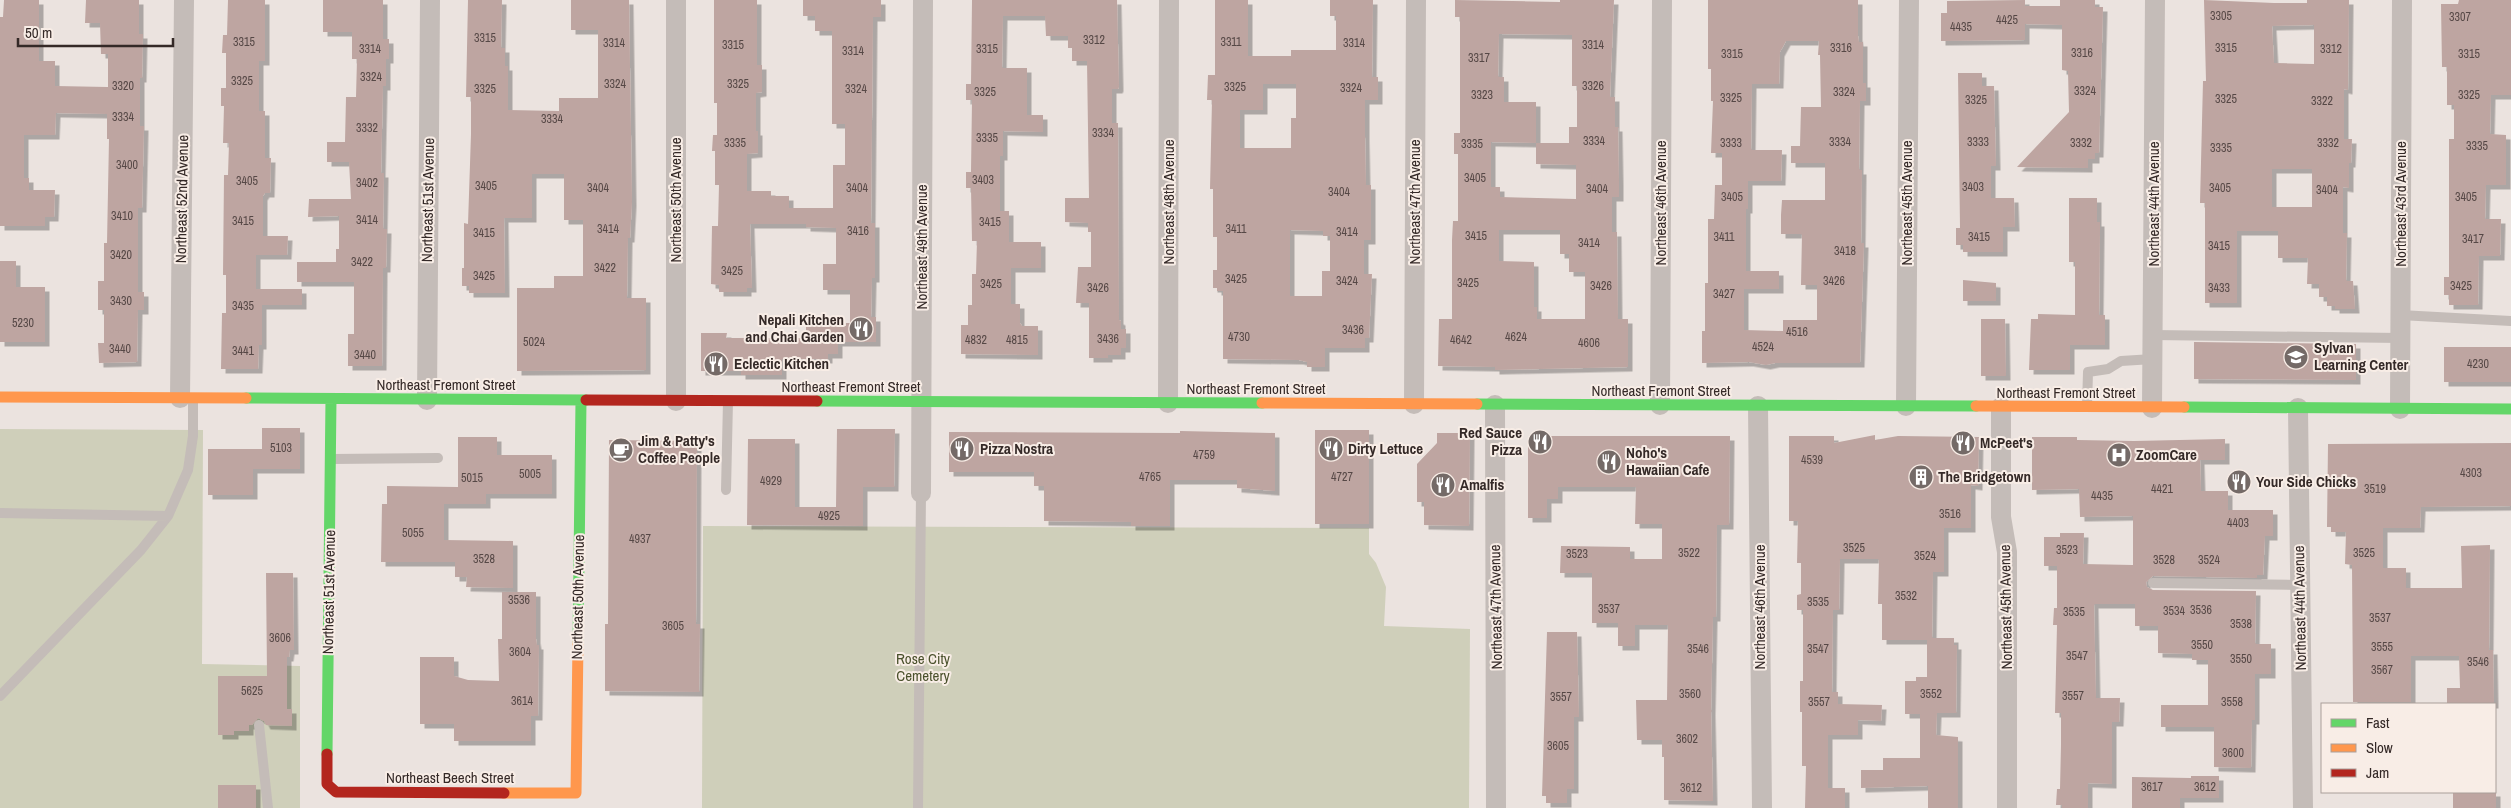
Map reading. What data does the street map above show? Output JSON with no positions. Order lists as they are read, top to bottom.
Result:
{
  "streets": {
    "main road": [
      "Northeast 51st Avenue",
      "Northeast 50th Avenue",
      "Northeast Fremont Street",
      "Northeast Beech Street"
    ],
    "street": [
      "Northeast 52nd Avenue",
      "Northeast 48th Avenue",
      "Northeast 47th Avenue",
      "Northeast 46th Avenue",
      "Northeast 45th Avenue",
      "Northeast 44th Avenue",
      "Northeast 43rd Avenue",
      "Northeast 49th Avenue"
    ]
  },
  "crossings": [
    ["Northeast 52nd Avenue", "Northeast Fremont Street"],
    ["Northeast 51st Avenue", "Northeast Fremont Street"],
    ["Northeast 51st Avenue", "Northeast Beech Street"],
    ["Northeast 50th Avenue", "Northeast Fremont Street"],
    ["Northeast 50th Avenue", "Northeast Beech Street"],
    ["Northeast 48th Avenue", "Northeast Fremont Street"],
    ["Northeast 47th Avenue", "Northeast Fremont Street"],
    ["Northeast 46th Avenue", "Northeast Fremont Street"],
    ["Northeast 45th Avenue", "Northeast Fremont Street"],
    ["Northeast 44th Avenue", "Northeast Fremont Street"],
    ["Northeast 43rd Avenue", "Northeast Fremont Street"],
    ["Northeast 49th Avenue", "Northeast Fremont Street"]
  ],
  "parks": ["Rose City Cemetery"],
  "places": {
    "restaurant": [
      "Nepali Kitchen and Chai Garden",
      "Eclectic Kitchen",
      "Red Sauce Pizza",
      "McPeet's",
      "Pizza Nostra",
      "Dirty Lettuce",
      "Noho's Hawaiian Cafe",
      "Your Side Chicks",
      "Amalfis"
    ],
    "school or university": ["Sylvan Learning Center"],
    "cafe": ["Jim & Patty's Coffee People"],
    "hospital": ["ZoomCare"],
    "building": ["The Bridgetown"]
  },
  "house_numbers": [
    "3305",
    "3307",
    "4425",
    "4435",
    "3315",
    "3312",
    "3315",
    "3311",
    "3314",
    "3314",
    "3315",
    "3314",
    "3316",
    "3315",
    "3314",
    "3315",
    "3312",
    "3314",
    "3316",
    "3315",
    "3315",
    "3317",
    "3324",
    "3325",
    "3324",
    "3325",
    "3320",
    "3326",
    "3325",
    "3324",
    "3325",
    "3324",
    "3324",
    "3325",
    "3324",
    "3323",
    "3325",
    "3325",
    "3325",
    "3325",
    "3322",
    "3334",
    "3334",
    "3332",
    "3334",
    "3335",
    "3334",
    "3334",
    "3333",
    "3335",
    "3333",
    "3332",
    "3332",
    "3335",
    "3335",
    "3335",
    "3400",
    "3405",
    "3403",
    "3405",
    "3402",
    "3405",
    "3403",
    "3404",
    "3404",
    "3405",
    "3404",
    "3404",
    "3404",
    "3405",
    "3405",
    "3410",
    "3414",
    "3415",
    "3415",
    "3414",
    "3411",
    "3416",
    "3414",
    "3415",
    "3415",
    "3411",
    "3415",
    "3417",
    "3414",
    "3415",
    "3418",
    "3420",
    "3422",
    "3422",
    "3425",
    "3425",
    "3425",
    "3424",
    "3426",
    "3425",
    "3425",
    "3426",
    "3425",
    "3426",
    "3433",
    "3427",
    "3430",
    "3435",
    "5230",
    "3436",
    "4516",
    "4730",
    "4624",
    "3436",
    "4832",
    "4815",
    "4642",
    "5024",
    "4606",
    "4524",
    "3440",
    "3441",
    "3440",
    "4230",
    "5103",
    "4759",
    "4539",
    "4303",
    "5005",
    "4765",
    "4727",
    "5015",
    "4929",
    "4421",
    "3519",
    "4435",
    "3516",
    "4925",
    "4403",
    "5055",
    "4937",
    "3525",
    "3523",
    "3522",
    "3525",
    "3523",
    "3524",
    "3528",
    "3528",
    "3524",
    "3532",
    "3536",
    "3535",
    "3537",
    "3536",
    "3534",
    "3535",
    "3537",
    "3538",
    "3605",
    "3606",
    "3550",
    "3555",
    "3546",
    "3547",
    "3604",
    "3547",
    "3550",
    "3546",
    "3567",
    "5625",
    "3560",
    "3552",
    "3557",
    "3557",
    "3614",
    "3557",
    "3558",
    "3602",
    "3605",
    "3600",
    "3617",
    "3612",
    "3612"
  ],
  "legend": ["Fast", "Slow", "Jam"],
  "scale_bar": "50 m"
}
